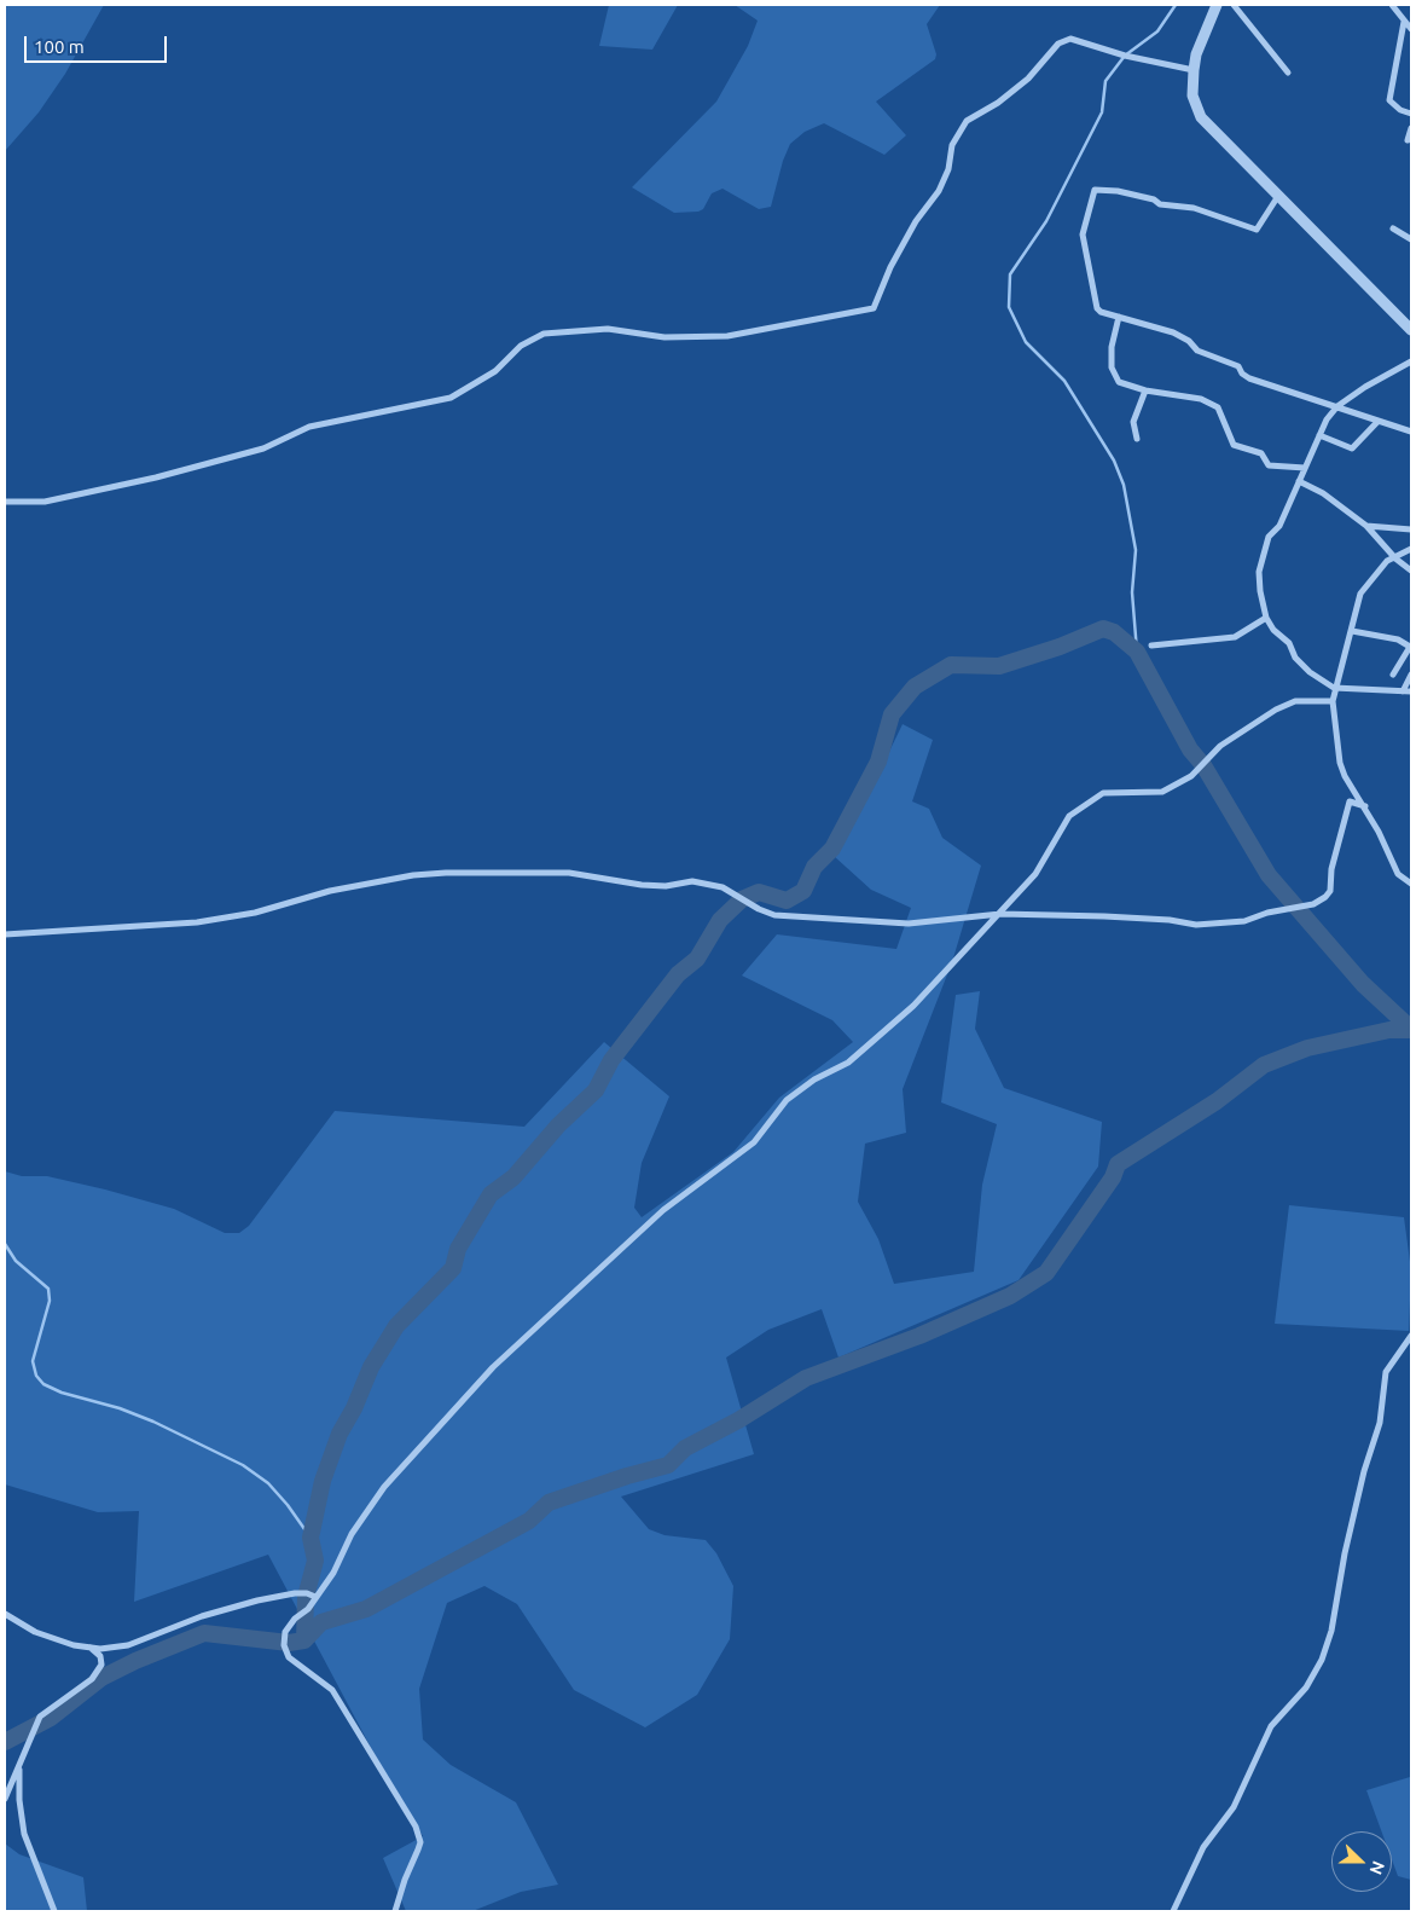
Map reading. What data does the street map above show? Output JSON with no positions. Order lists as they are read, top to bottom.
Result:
{
  "scale_bar": "100 m",
  "north": "right"
}
